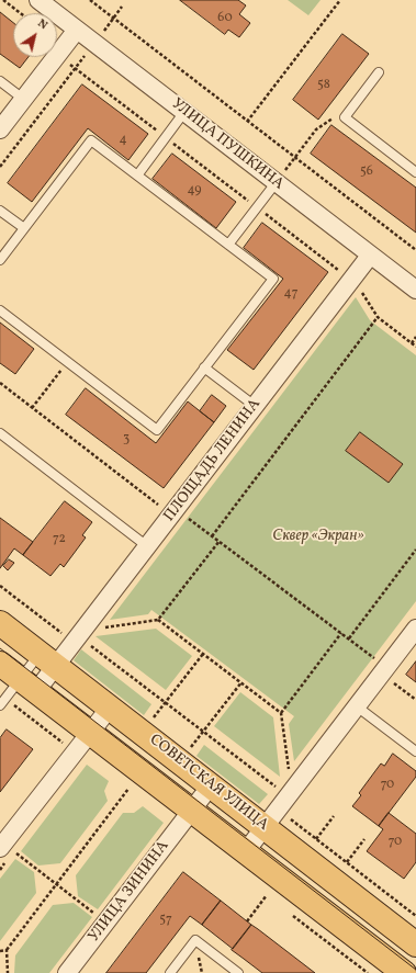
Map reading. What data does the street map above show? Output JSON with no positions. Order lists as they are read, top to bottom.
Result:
{
  "streets": {
    "main road": ["СОВЕТСКАЯ УЛИЦА"],
    "street": ["УЛИЦА ПУШКИНА", "ПЛОЩАДЬ ЛЕНИНА", "УЛИЦА ЗИНИНА"]
  },
  "crossings": [
    ["УЛИЦА ПУШКИНА", "ПЛОЩАДЬ ЛЕНИНА"],
    ["ПЛОЩАДЬ ЛЕНИНА", "СОВЕТСКАЯ УЛИЦА"],
    ["СОВЕТСКАЯ УЛИЦА", "УЛИЦА ЗИНИНА"]
  ],
  "parks": ["Сквер «Экран»"],
  "house_numbers": [
    "60",
    "58",
    "4",
    "56",
    "49",
    "47",
    "3",
    "72",
    "70",
    "70",
    "57"
  ],
  "north": "top right"
}
